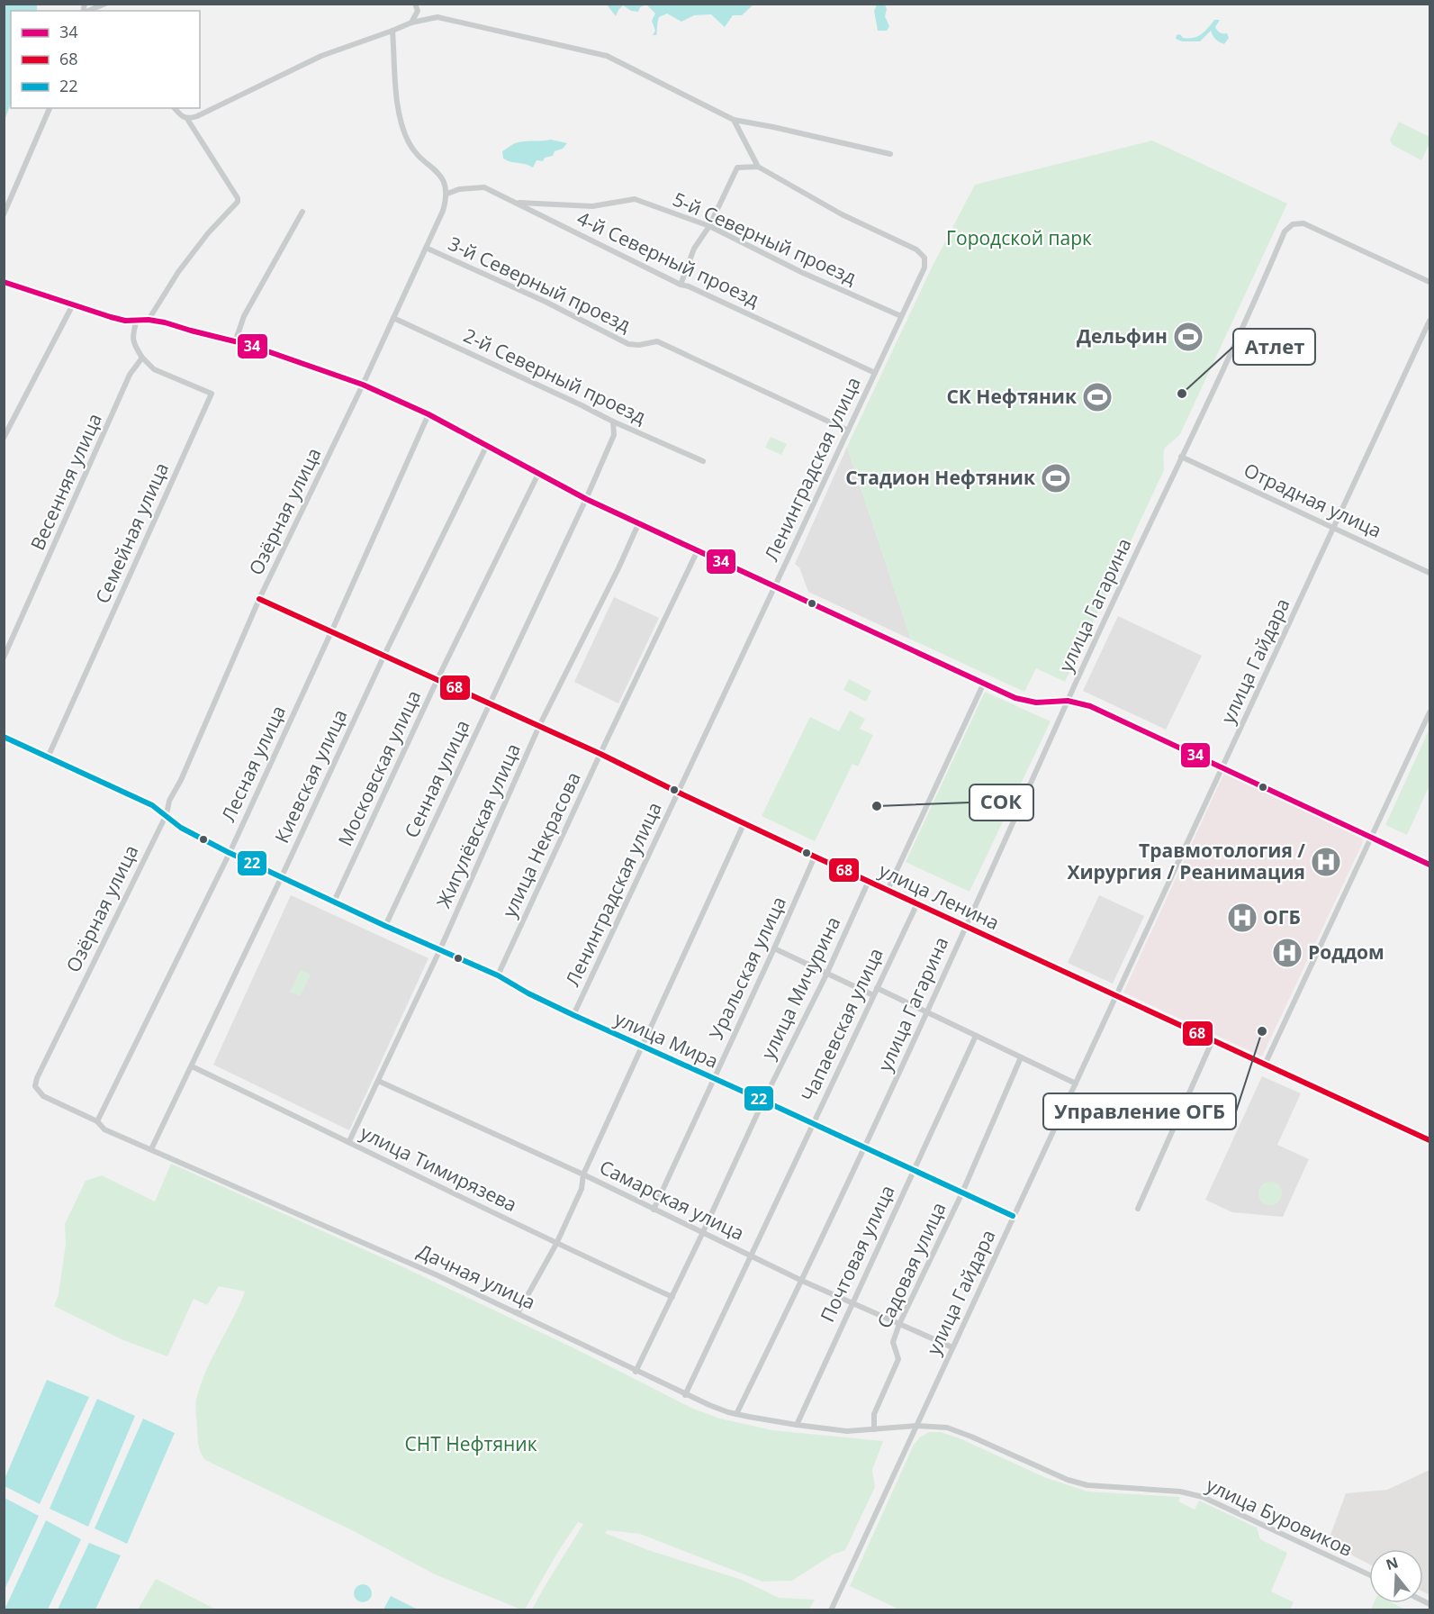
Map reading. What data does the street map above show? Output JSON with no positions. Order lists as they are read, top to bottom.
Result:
{
  "streets": {
    "street": [
      "5-й Северный проезд",
      "4-й Северный проезд",
      "3-й Северный проезд",
      "2-й Северный проезд",
      "Ленинградская улица",
      "Весенняя улица",
      "Отрадная улица",
      "Озёрная улица",
      "Семейная улица",
      "улица Гагарина",
      "улица Гайдара",
      "Лесная улица",
      "Московская улица",
      "Киевская улица",
      "Сенная улица",
      "Жигулёвская улица",
      "улица Некрасова",
      "улица Ленина",
      "Уральская улица",
      "улица Мичурина",
      "Чапаевская улица",
      "улица Мира",
      "улица Тимирязева",
      "Самарская улица",
      "Почтовая улица",
      "Садовая улица",
      "Дачная улица",
      "улица Буровиков"
    ]
  },
  "crossings": [
    ["5-й Северный проезд", "4-й Северный проезд"],
    ["5-й Северный проезд", "Ленинградская улица"],
    ["4-й Северный проезд", "Ленинградская улица"],
    ["4-й Северный проезд", "Озёрная улица"],
    ["3-й Северный проезд", "Ленинградская улица"],
    ["3-й Северный проезд", "Озёрная улица"],
    ["2-й Северный проезд", "Озёрная улица"],
    ["2-й Северный проезд", "Сенная улица"],
    ["Ленинградская улица", "улица Ленина"],
    ["Ленинградская улица", "улица Мира"],
    ["Весенняя улица", "Семейная улица"],
    ["Отрадная улица", "улица Гагарина"],
    ["Отрадная улица", "улица Гайдара"],
    ["Озёрная улица", "улица Ленина"],
    ["Озёрная улица", "улица Мира"],
    ["Озёрная улица", "Дачная улица"],
    ["Семейная улица", "улица Мира"],
    ["улица Гагарина", "улица Ленина"],
    ["улица Гагарина", "улица Мира"],
    ["улица Гагарина", "Самарская улица"],
    ["улица Гагарина", "Дачная улица"],
    ["улица Гайдара", "улица Ленина"],
    ["улица Гайдара", "улица Мира"],
    ["улица Гайдара", "Самарская улица"],
    ["улица Гайдара", "Дачная улица"],
    ["улица Гайдара", "улица Буровиков"],
    ["Лесная улица", "улица Ленина"],
    ["Лесная улица", "улица Мира"],
    ["Лесная улица", "Дачная улица"],
    ["Московская улица", "улица Ленина"],
    ["Московская улица", "улица Мира"],
    ["Киевская улица", "улица Ленина"],
    ["Киевская улица", "улица Мира"],
    ["Киевская улица", "улица Тимирязева"],
    ["Киевская улица", "Дачная улица"],
    ["Сенная улица", "улица Ленина"],
    ["Сенная улица", "улица Мира"],
    ["Жигулёвская улица", "улица Ленина"],
    ["Жигулёвская улица", "улица Мира"],
    ["Жигулёвская улица", "улица Тимирязева"],
    ["Жигулёвская улица", "Самарская улица"],
    ["улица Некрасова", "улица Ленина"],
    ["улица Некрасова", "улица Мира"],
    ["улица Ленина", "Уральская улица"],
    ["улица Ленина", "улица Мичурина"],
    ["улица Ленина", "Чапаевская улица"],
    ["Уральская улица", "улица Мира"],
    ["Уральская улица", "Самарская улица"],
    ["улица Мичурина", "улица Мира"],
    ["улица Мичурина", "улица Тимирязева"],
    ["улица Мичурина", "Самарская улица"],
    ["улица Мичурина", "Дачная улица"],
    ["Чапаевская улица", "улица Мира"],
    ["Чапаевская улица", "Самарская улица"],
    ["Чапаевская улица", "Дачная улица"],
    ["улица Мира", "Почтовая улица"],
    ["улица Мира", "Садовая улица"],
    ["Самарская улица", "Почтовая улица"],
    ["Самарская улица", "Садовая улица"],
    ["Почтовая улица", "Дачная улица"],
    ["Садовая улица", "Дачная улица"],
    ["Дачная улица", "улица Буровиков"]
  ],
  "parks": ["Городской парк", "СНТ Нефтяник"],
  "places": {
    "sports": ["Дельфин", "СК Нефтяник", "Стадион Нефтяник"],
    "other": ["Атлет", "СОК", "Управление ОГБ"],
    "hospital": ["Травмотология / Хирургия / Реанимация", "ОГБ", "Роддом"]
  },
  "lines": ["transit line 34", "transit line 68", "transit line 22"],
  "legend": ["34", "68", "22"],
  "north": "top"
}
